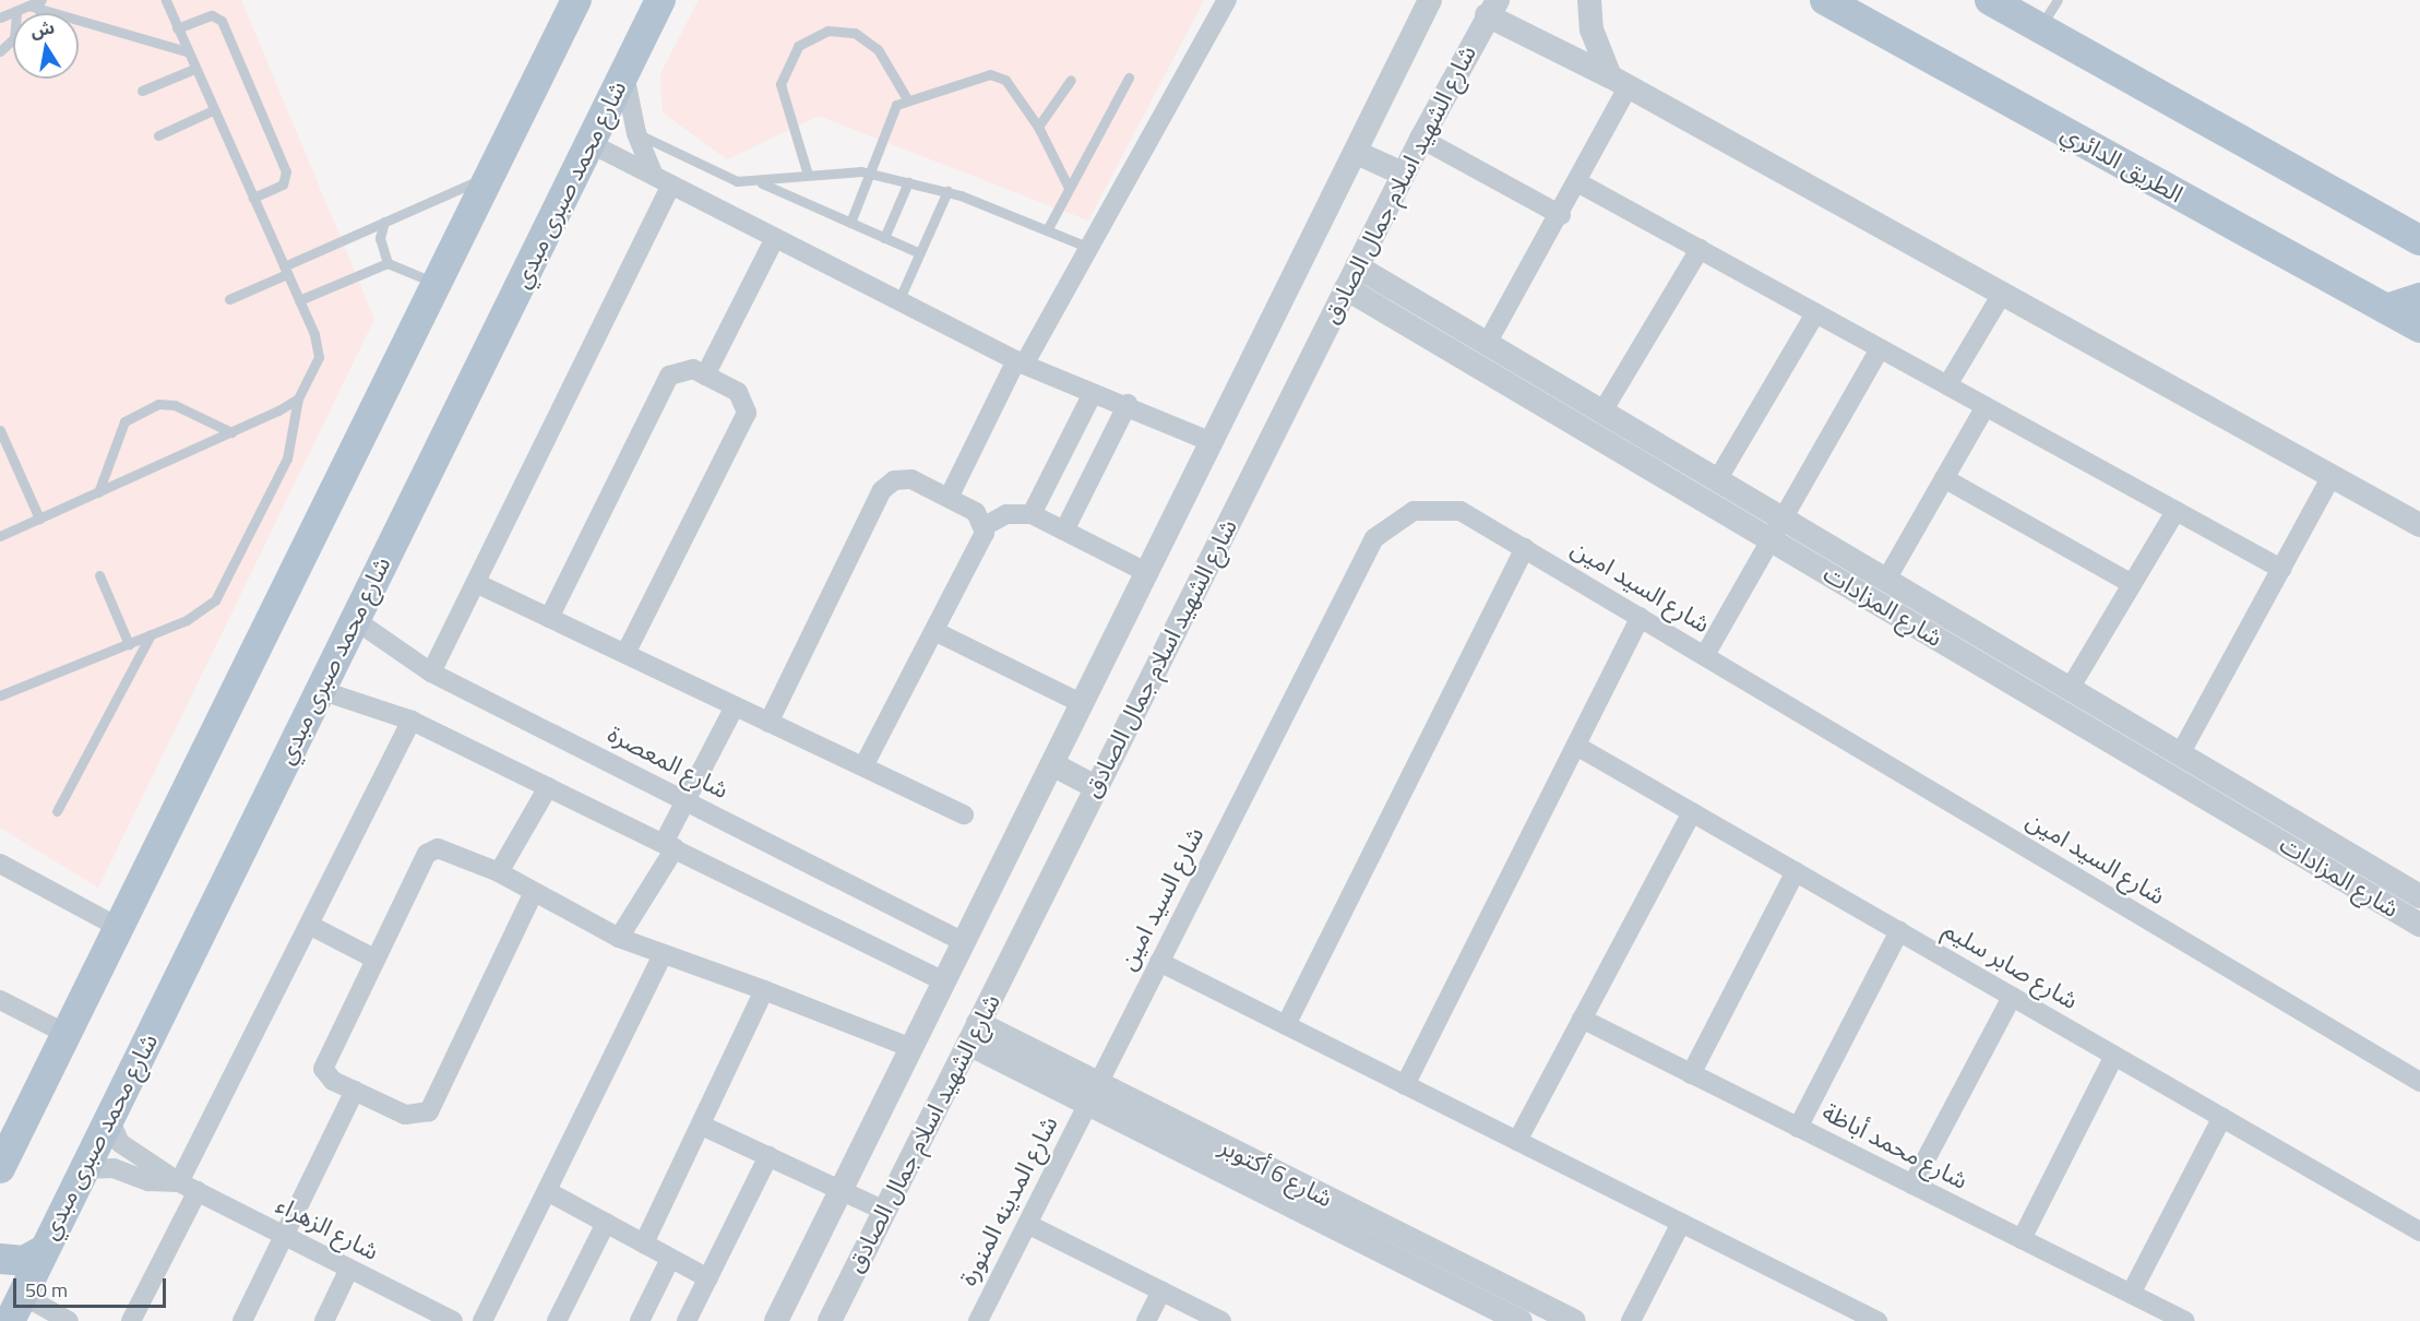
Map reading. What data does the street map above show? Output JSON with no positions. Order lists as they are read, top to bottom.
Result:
{
  "streets": {
    "main road": ["الطريق الدائري", "شارع محمد صبرى مبدي"],
    "street": [
      "شارع الشهيد اسلام جمال الصادق",
      "شارع السيد امين",
      "شارع المزادات",
      "شارع المعصرة",
      "شارع صابر سليم",
      "شارع محمد أباظة",
      "شارع 6 أكتوبر",
      "شارع المدينه المنورة",
      "شارع الزهراء"
    ]
  },
  "crossings": [
    ["شارع محمد صبرى مبدي", "شارع المعصرة"],
    ["شارع محمد صبرى مبدي", "شارع الزهراء"],
    ["شارع الشهيد اسلام جمال الصادق", "شارع المزادات"],
    ["شارع الشهيد اسلام جمال الصادق", "شارع المعصرة"],
    ["شارع الشهيد اسلام جمال الصادق", "شارع 6 أكتوبر"],
    ["شارع السيد امين", "شارع 6 أكتوبر"],
    ["شارع السيد امين", "شارع المدينه المنورة"],
    ["شارع 6 أكتوبر", "شارع المدينه المنورة"]
  ],
  "scale_bar": "50 m",
  "north": "top"
}
